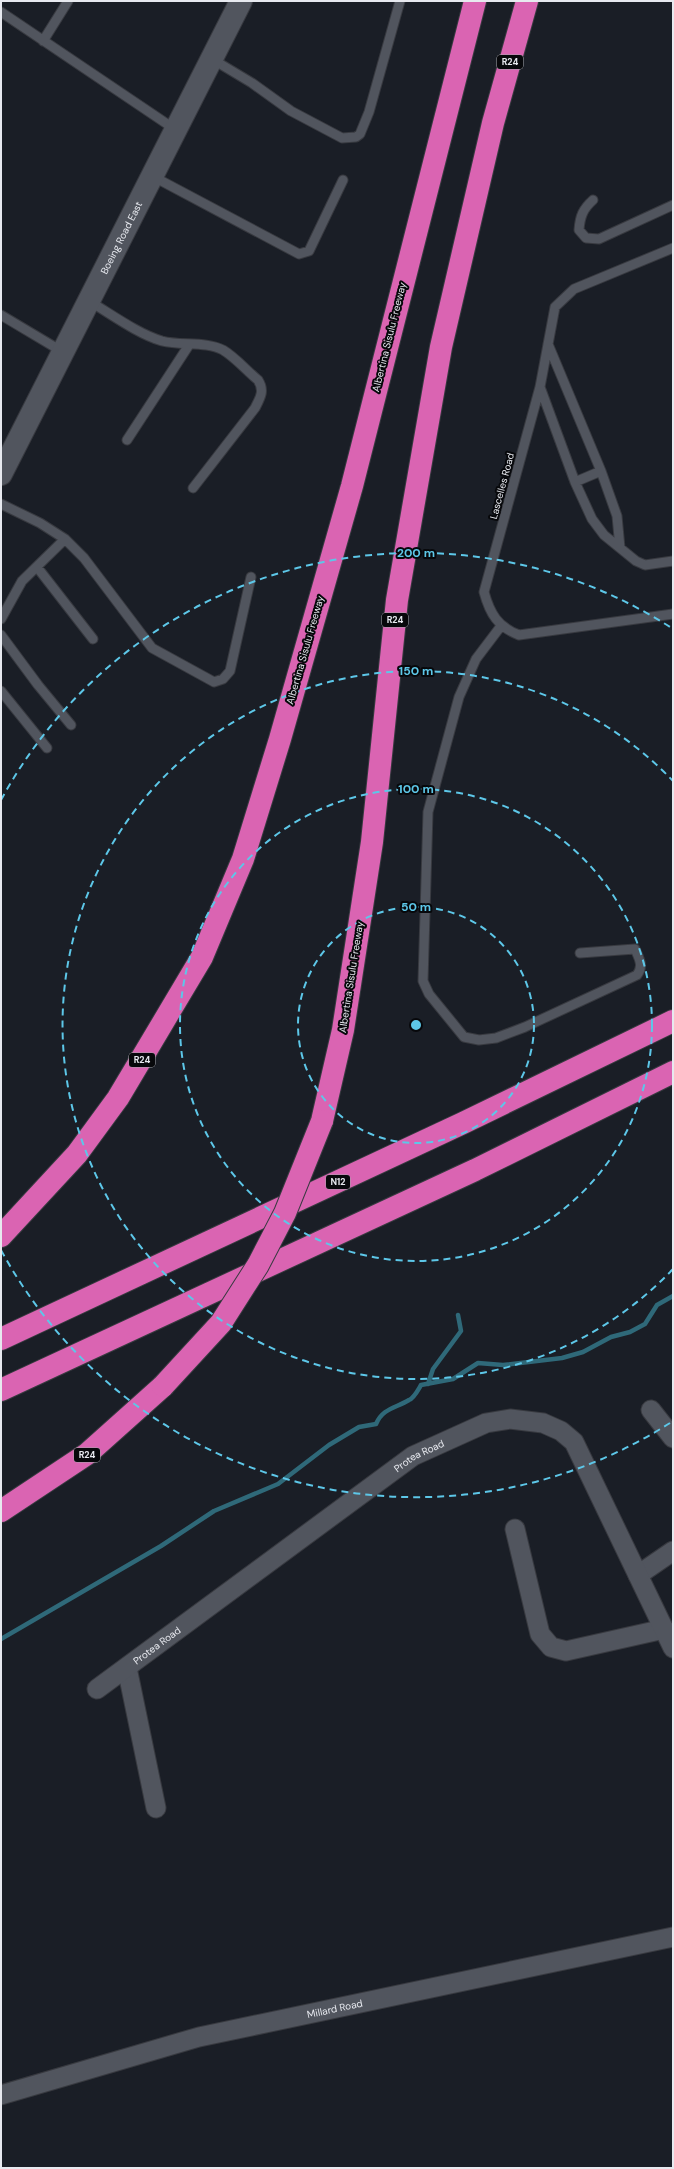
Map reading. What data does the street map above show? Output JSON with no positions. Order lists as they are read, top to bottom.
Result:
{
  "streets": {
    "highway": ["R24", "Albertina Sisulu Freeway", "N12"],
    "street": ["Boeing Road East", "Protea Road", "Millard Road"],
    "lane": ["Lascelles Road"]
  },
  "rings": [
    "200 m",
    "150 m",
    "100 m",
    "50 m"
  ]
}
